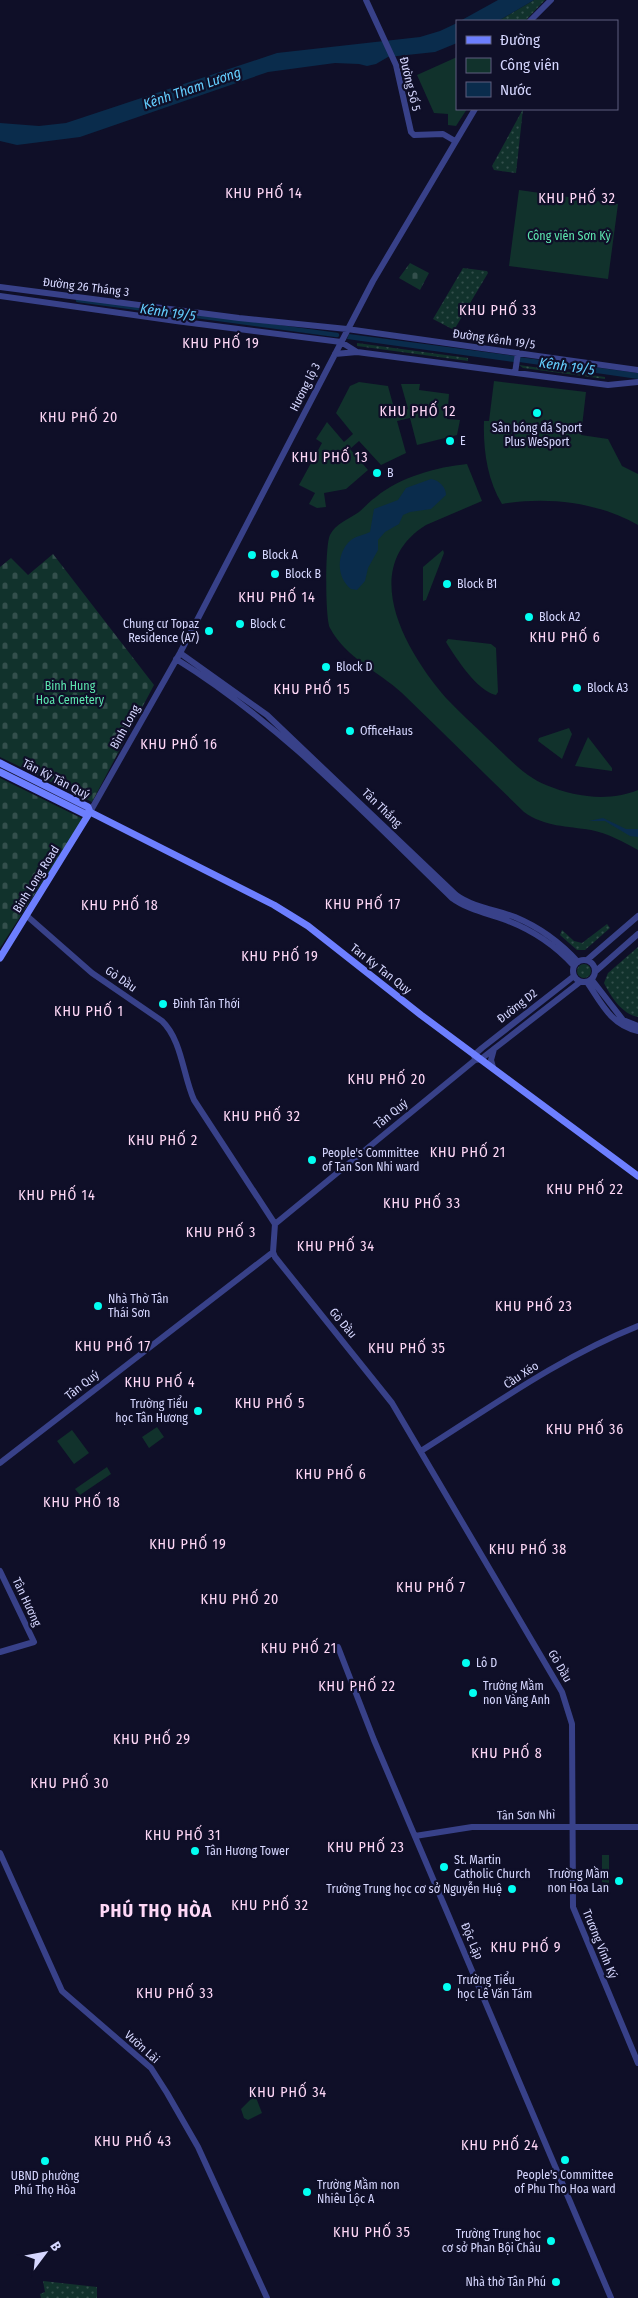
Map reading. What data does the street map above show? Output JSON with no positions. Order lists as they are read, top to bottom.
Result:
{
  "streets": {
    "main road": ["Tân Kỳ Tân Quý", "Binh Long Road", "Tan Ky Tan Quy"],
    "street": [
      "Đường Số 5",
      "Đường 26 Tháng 3",
      "Đường Kênh 19/5",
      "Hương lộ 3",
      "Bình Long",
      "Tân Thắng",
      "Gò Dầu",
      "Đường D2",
      "Tân Quý",
      "Cầu Xéo",
      "Tân Hương",
      "Tân Sơn Nhì",
      "Độc Lập",
      "Trương Vĩnh Ký",
      "Vườn Lài"
    ]
  },
  "crossings": [
    ["Đường Số 5", "Hương lộ 3"],
    ["Đường 26 Tháng 3", "Đường Kênh 19/5"],
    ["Đường 26 Tháng 3", "Hương lộ 3"],
    ["Đường Kênh 19/5", "Hương lộ 3"],
    ["Hương lộ 3", "Bình Long"],
    ["Hương lộ 3", "Tân Thắng"],
    ["Bình Long", "Tân Kỳ Tân Quý"],
    ["Bình Long", "Tân Thắng"],
    ["Bình Long", "Binh Long Road"],
    ["Bình Long", "Tan Ky Tan Quy"],
    ["Tân Kỳ Tân Quý", "Binh Long Road"],
    ["Tân Kỳ Tân Quý", "Tan Ky Tan Quy"],
    ["Tân Thắng", "Đường D2"],
    ["Binh Long Road", "Tan Ky Tan Quy"],
    ["Binh Long Road", "Gò Dầu"],
    ["Tan Ky Tan Quy", "Đường D2"],
    ["Tan Ky Tan Quy", "Tân Quý"],
    ["Gò Dầu", "Tân Quý"],
    ["Gò Dầu", "Cầu Xéo"],
    ["Gò Dầu", "Tân Sơn Nhì"],
    ["Gò Dầu", "Trương Vĩnh Ký"],
    ["Đường D2", "Tân Quý"],
    ["Tân Sơn Nhì", "Độc Lập"],
    ["Tân Sơn Nhì", "Trương Vĩnh Ký"]
  ],
  "districts": [
    "KHU PHỐ 14",
    "KHU PHỐ 32",
    "KHU PHỐ 33",
    "KHU PHỐ 19",
    "KHU PHỐ 12",
    "KHU PHỐ 20",
    "KHU PHỐ 13",
    "KHU PHỐ 14",
    "KHU PHỐ 6",
    "KHU PHỐ 15",
    "KHU PHỐ 16",
    "KHU PHỐ 17",
    "KHU PHỐ 18",
    "KHU PHỐ 19",
    "KHU PHỐ 1",
    "KHU PHỐ 20",
    "KHU PHỐ 32",
    "KHU PHỐ 2",
    "KHU PHỐ 21",
    "KHU PHỐ 22",
    "KHU PHỐ 14",
    "KHU PHỐ 33",
    "KHU PHỐ 3",
    "KHU PHỐ 34",
    "KHU PHỐ 23",
    "KHU PHỐ 17",
    "KHU PHỐ 35",
    "KHU PHỐ 4",
    "KHU PHỐ 5",
    "KHU PHỐ 36",
    "KHU PHỐ 6",
    "KHU PHỐ 18",
    "KHU PHỐ 19",
    "KHU PHỐ 38",
    "KHU PHỐ 7",
    "KHU PHỐ 20",
    "KHU PHỐ 21",
    "KHU PHỐ 22",
    "KHU PHỐ 29",
    "KHU PHỐ 8",
    "KHU PHỐ 30",
    "KHU PHỐ 31",
    "KHU PHỐ 23",
    "KHU PHỐ 32",
    "PHÚ THỌ HÒA",
    "KHU PHỐ 9",
    "KHU PHỐ 33",
    "KHU PHỐ 34",
    "KHU PHỐ 43",
    "KHU PHỐ 24",
    "KHU PHỐ 35"
  ],
  "water": ["Kênh Tham Lương", "Kênh 19/5"],
  "parks": ["Công viên Sơn Kỳ", "Binh Hung Hoa Cemetery"],
  "places": [
    "Sân bóng đá Sport Plus WeSport",
    "E",
    "B",
    "Block A",
    "Block B",
    "Block B1",
    "Block A2",
    "Block C",
    "Chung cư Topaz Residence (A7)",
    "Block D",
    "Block A3",
    "OfficeHaus",
    "Đình Tân Thới",
    "People's Committee of Tan Son Nhi ward",
    "Nhà Thờ Tân Thái Sơn",
    "Trường Tiểu học Tân Hương",
    "Lô D",
    "Trường Mầm non Vàng Anh",
    "Tân Hương Tower",
    "St. Martin Catholic Church",
    "Trường Mầm non Hoa Lan",
    "Trường Trung học cơ sở Nguyễn Huệ",
    "Trường Tiểu học Lê Văn Tám",
    "People's Committee of Phu Tho Hoa ward",
    "UBND phường Phú Thọ Hòa",
    "Trường Mầm non Nhiêu Lộc A",
    "Trường Trung học cơ sở Phan Bội Châu",
    "Nhà thờ Tân Phú"
  ],
  "legend": ["Đường", "Công viên", "Nước"],
  "north": "top right"
}
